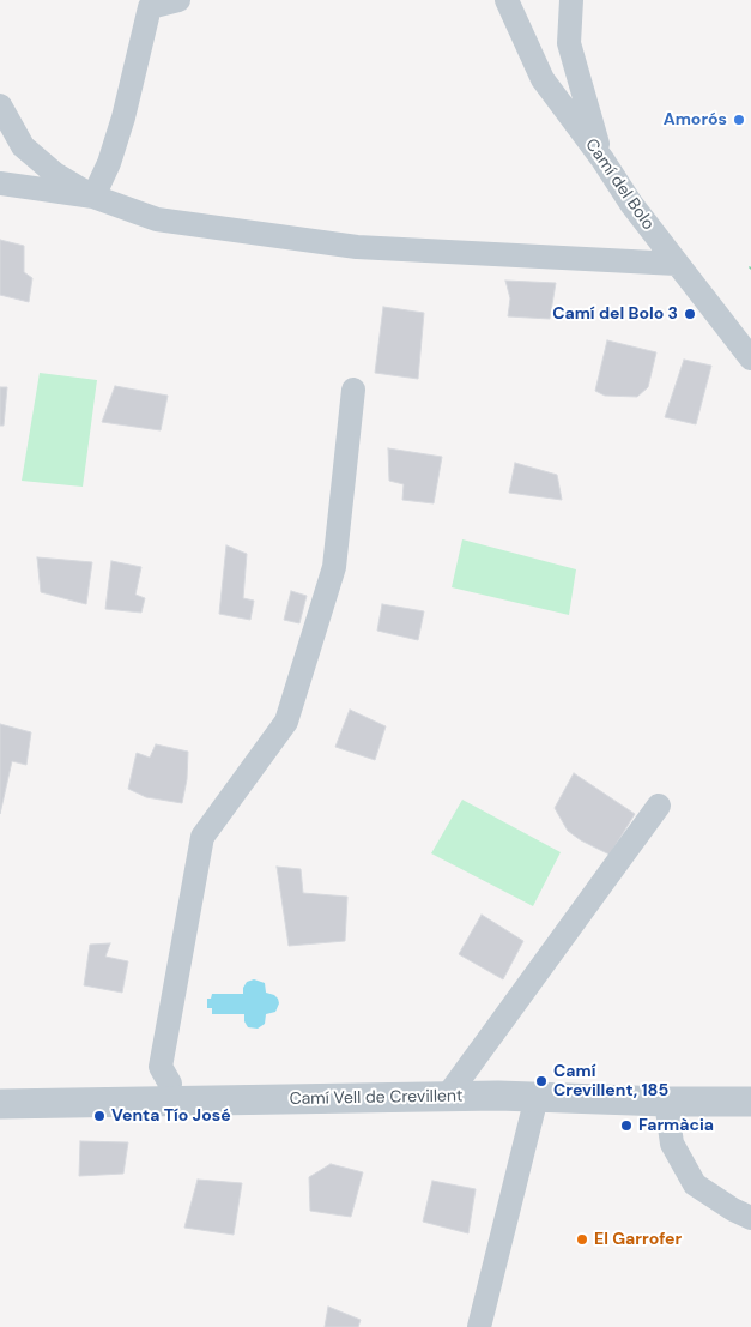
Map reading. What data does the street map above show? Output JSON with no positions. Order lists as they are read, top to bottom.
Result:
{
  "streets": {
    "street": ["Camí del Bolo", "Camí Vell de Crevillent"]
  },
  "places": [
    "Amorós",
    "Camí del Bolo 3",
    "Camí Crevillent, 185",
    "Venta Tío José",
    "Farmàcia",
    "El Garrofer"
  ]
}
